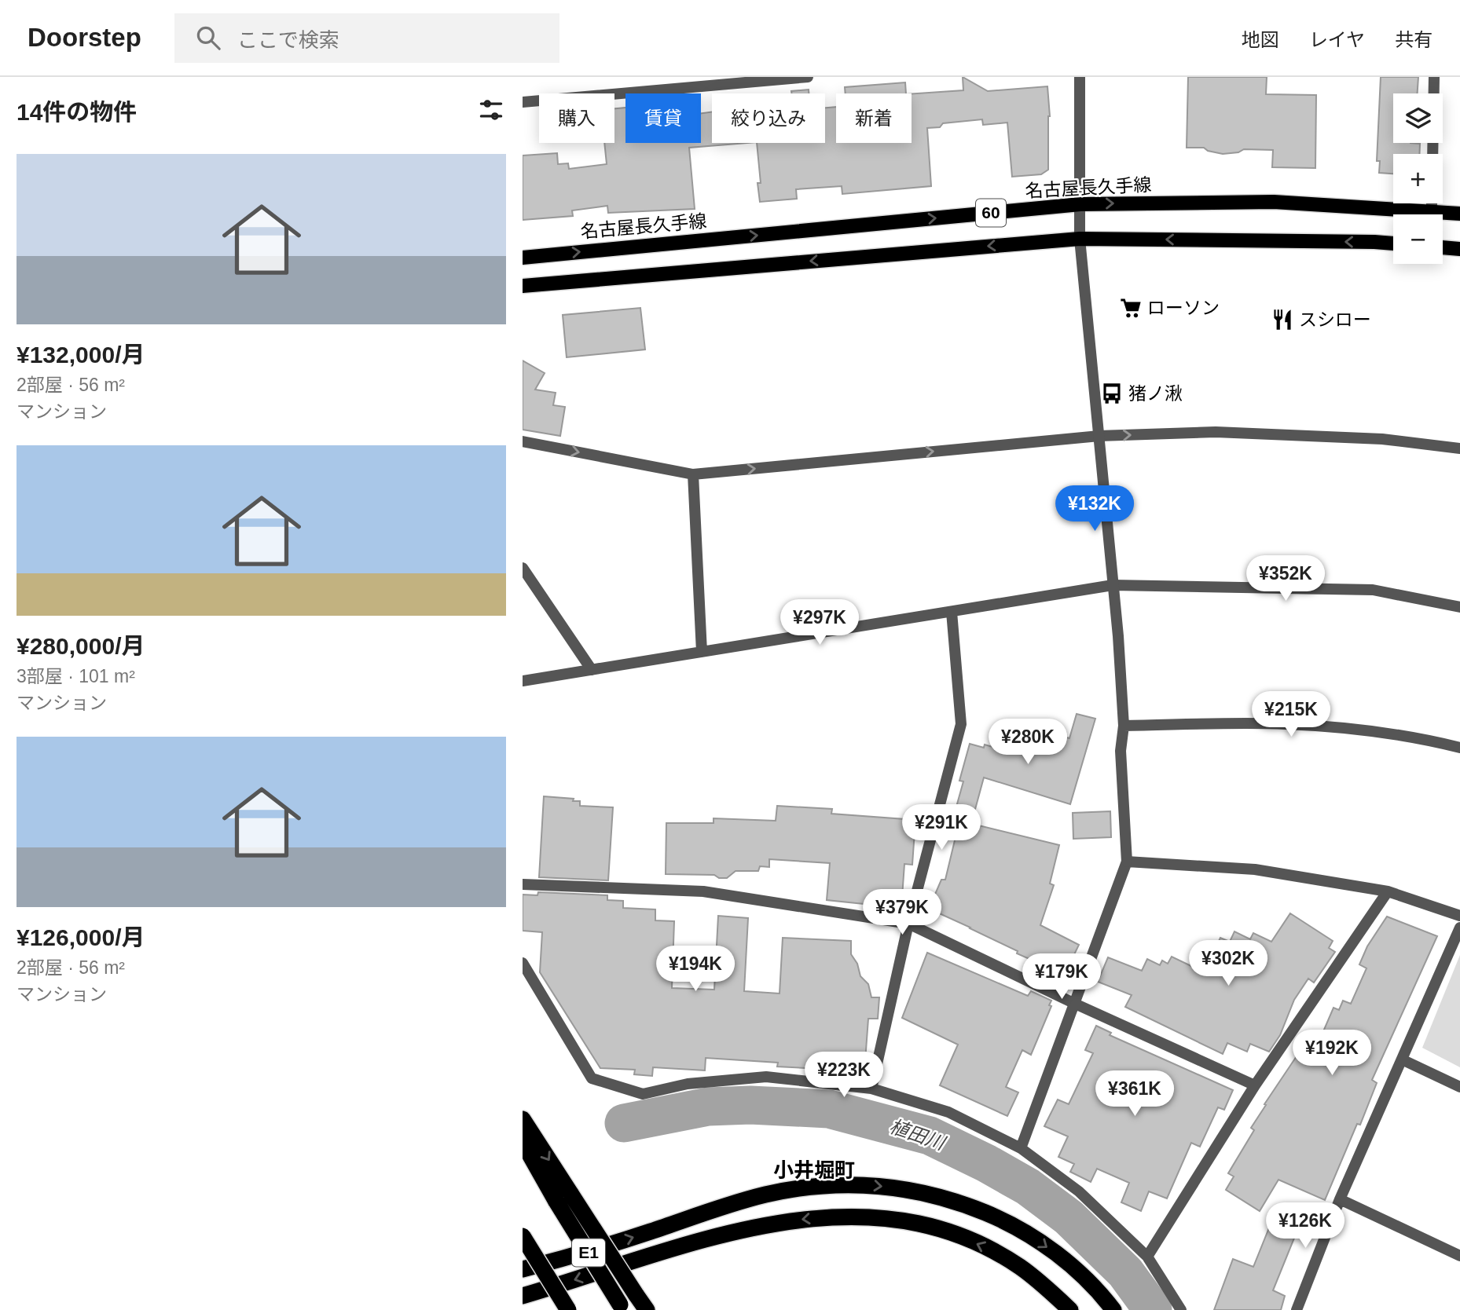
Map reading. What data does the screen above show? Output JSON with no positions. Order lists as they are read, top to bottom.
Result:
{
  "streets": {
    "highway": ["E1"],
    "main road": ["名古屋長久手線", "60"]
  },
  "districts": ["小井堀町"],
  "water": ["植田川"],
  "places": {
    "supermarket": ["ローソン"],
    "restaurant": ["スシロー"],
    "bus stop": ["猪ノ湫"]
  },
  "page": {
    "header": "Doorstep",
    "search": "ここで検索",
    "nav": ["地図", "レイヤ", "共有"],
    "heading": "14件の物件",
    "map_buttons": ["+", "−"],
    "chip": [
      "購入",
      "賃貸",
      "絞り込み",
      "新着"
    ],
    "list": [
      {
        "name": "¥132,000/月",
        "note": "2部屋 · 56 m² · マンション"
      },
      {
        "name": "¥280,000/月",
        "note": "3部屋 · 101 m² · マンション"
      },
      {
        "name": "¥126,000/月",
        "note": "2部屋 · 56 m² · マンション"
      }
    ],
    "price": [
      "¥132K",
      "¥352K",
      "¥297K",
      "¥215K",
      "¥280K",
      "¥291K",
      "¥379K",
      "¥302K",
      "¥194K",
      "¥179K",
      "¥192K",
      "¥223K",
      "¥361K",
      "¥126K"
    ]
  }
}
